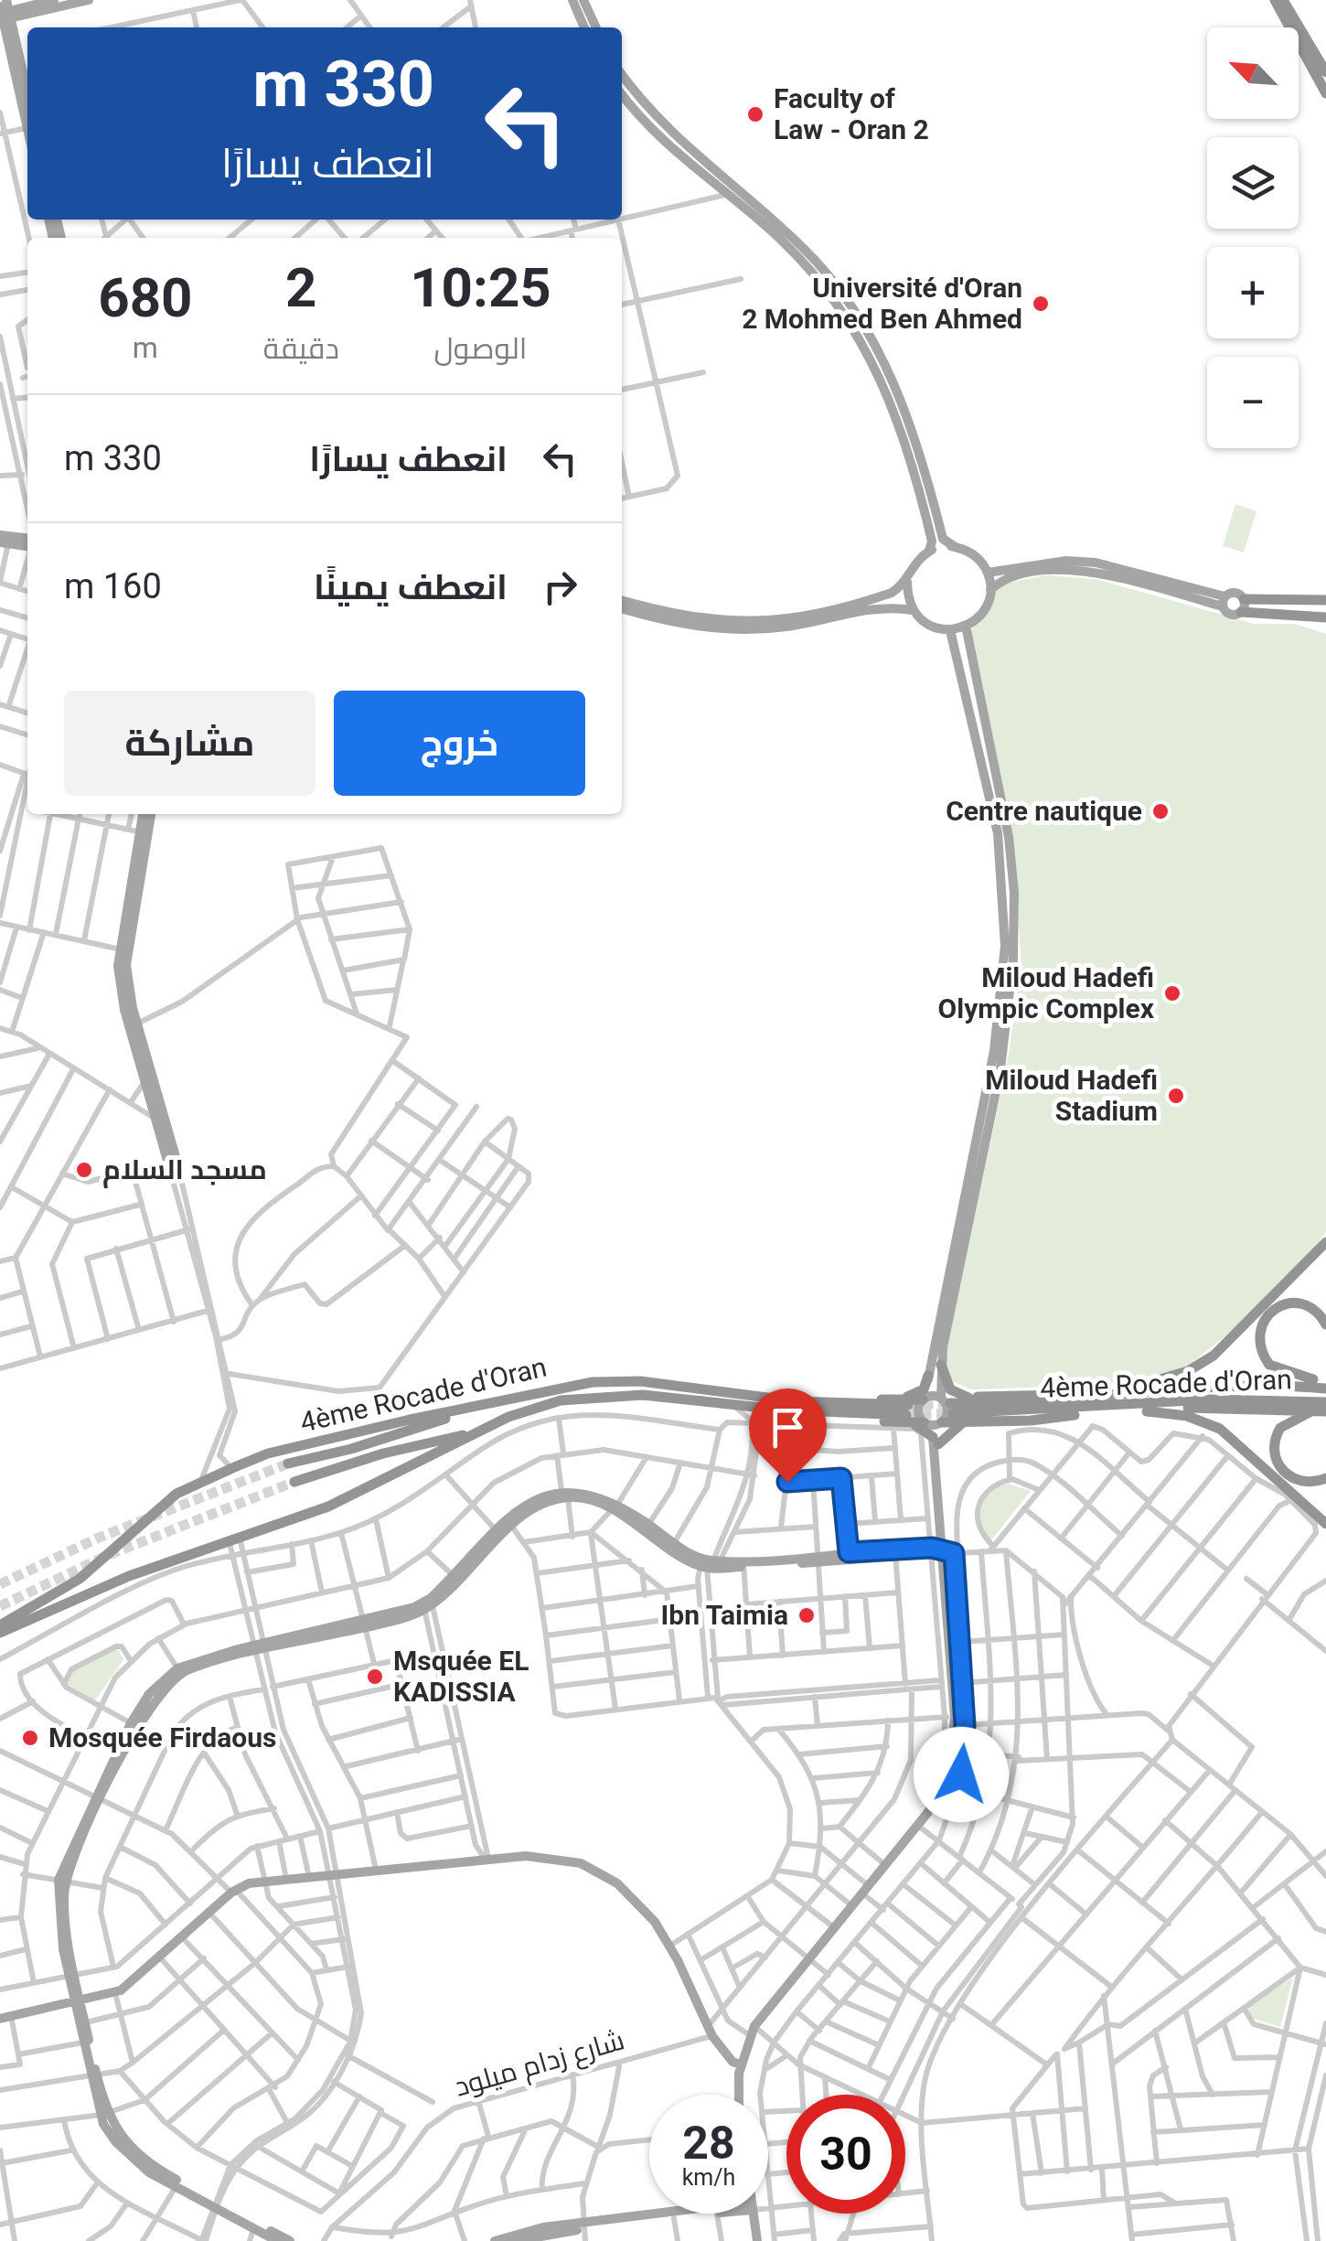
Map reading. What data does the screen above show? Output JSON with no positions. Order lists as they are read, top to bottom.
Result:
{
  "streets": {
    "highway": ["4ème Rocade d'Oran"],
    "street": ["شارع زدام ميلود"]
  },
  "places": [
    "Faculty of Law - Oran 2",
    "Université d'Oran 2 Mohmed Ben Ahmed",
    "Centre nautique",
    "Miloud Hadefi Olympic Complex",
    "Miloud Hadefi Stadium",
    "مسجد السلام",
    "Ibn Taimia",
    "Msquée EL KADISSIA",
    "Mosquée Firdaous"
  ],
  "north": "top left",
  "page": {
    "map_buttons": ["+", "−"],
    "turn": ["330 m", "انعطف يسارًا"],
    "eta": [
      "10:25",
      "الوصول",
      "2",
      "دقيقة",
      "680",
      "m"
    ],
    "list": [
      {
        "name": "انعطف يسارًا",
        "value": "330 m"
      },
      {
        "name": "انعطف يمينًا",
        "value": "160 m"
      }
    ],
    "buttons": ["خروج", "مشاركة"],
    "speed": "28 km/h",
    "limit": "30"
  }
}
